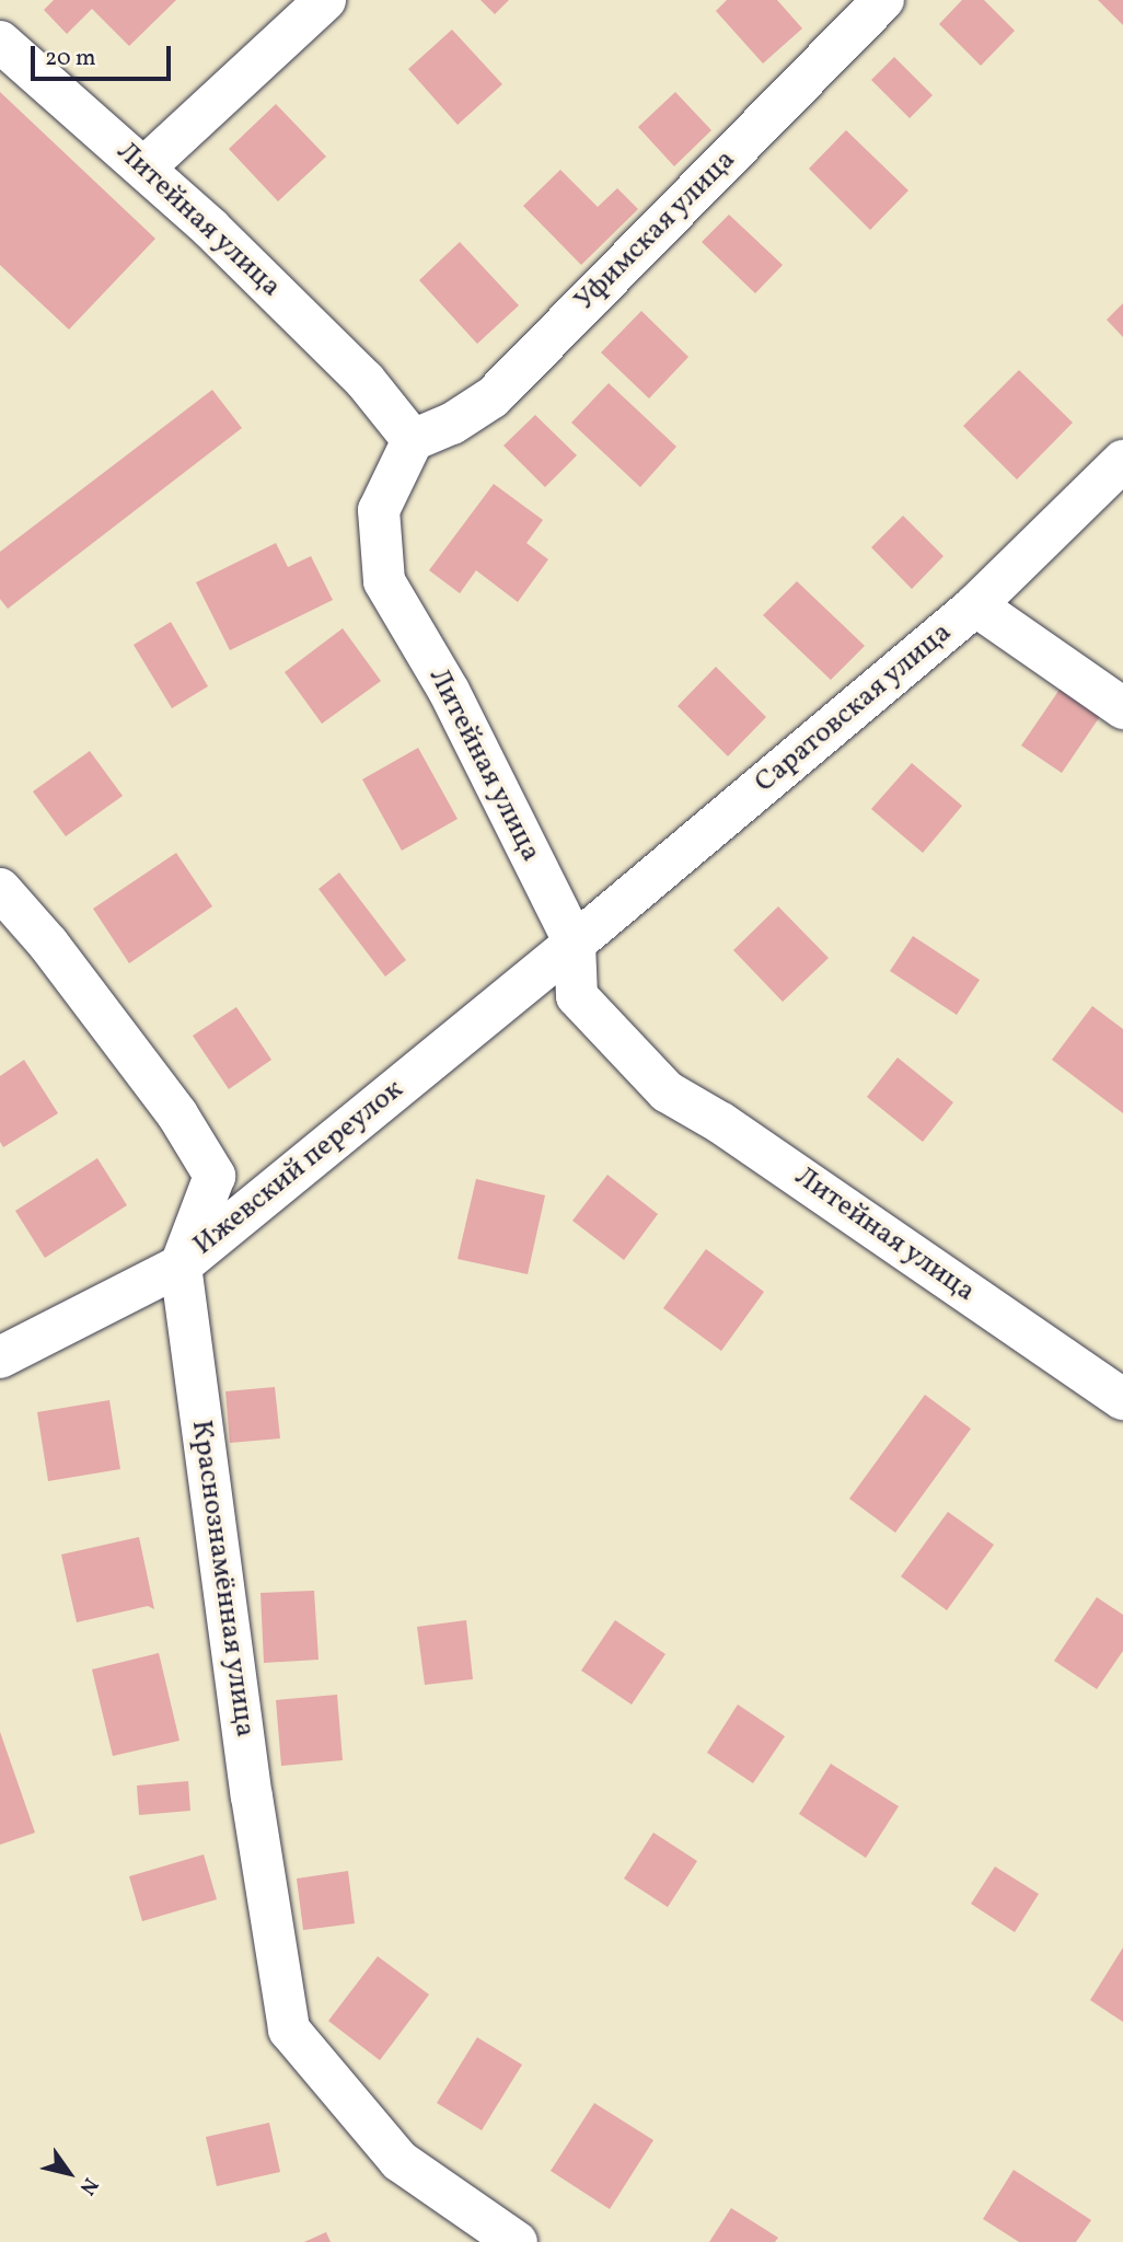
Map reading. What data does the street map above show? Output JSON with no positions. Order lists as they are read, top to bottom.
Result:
{
  "streets": {
    "street": [
      "Литейная улица",
      "Уфимская улица",
      "Саратовская улица",
      "Ижевский переулок",
      "Краснознамённая улица"
    ]
  },
  "crossings": [
    ["Литейная улица", "Уфимская улица"],
    ["Литейная улица", "Саратовская улица"],
    ["Литейная улица", "Ижевский переулок"],
    ["Саратовская улица", "Ижевский переулок"],
    ["Ижевский переулок", "Краснознамённая улица"]
  ],
  "scale_bar": "20 m",
  "north": "bottom right"
}
